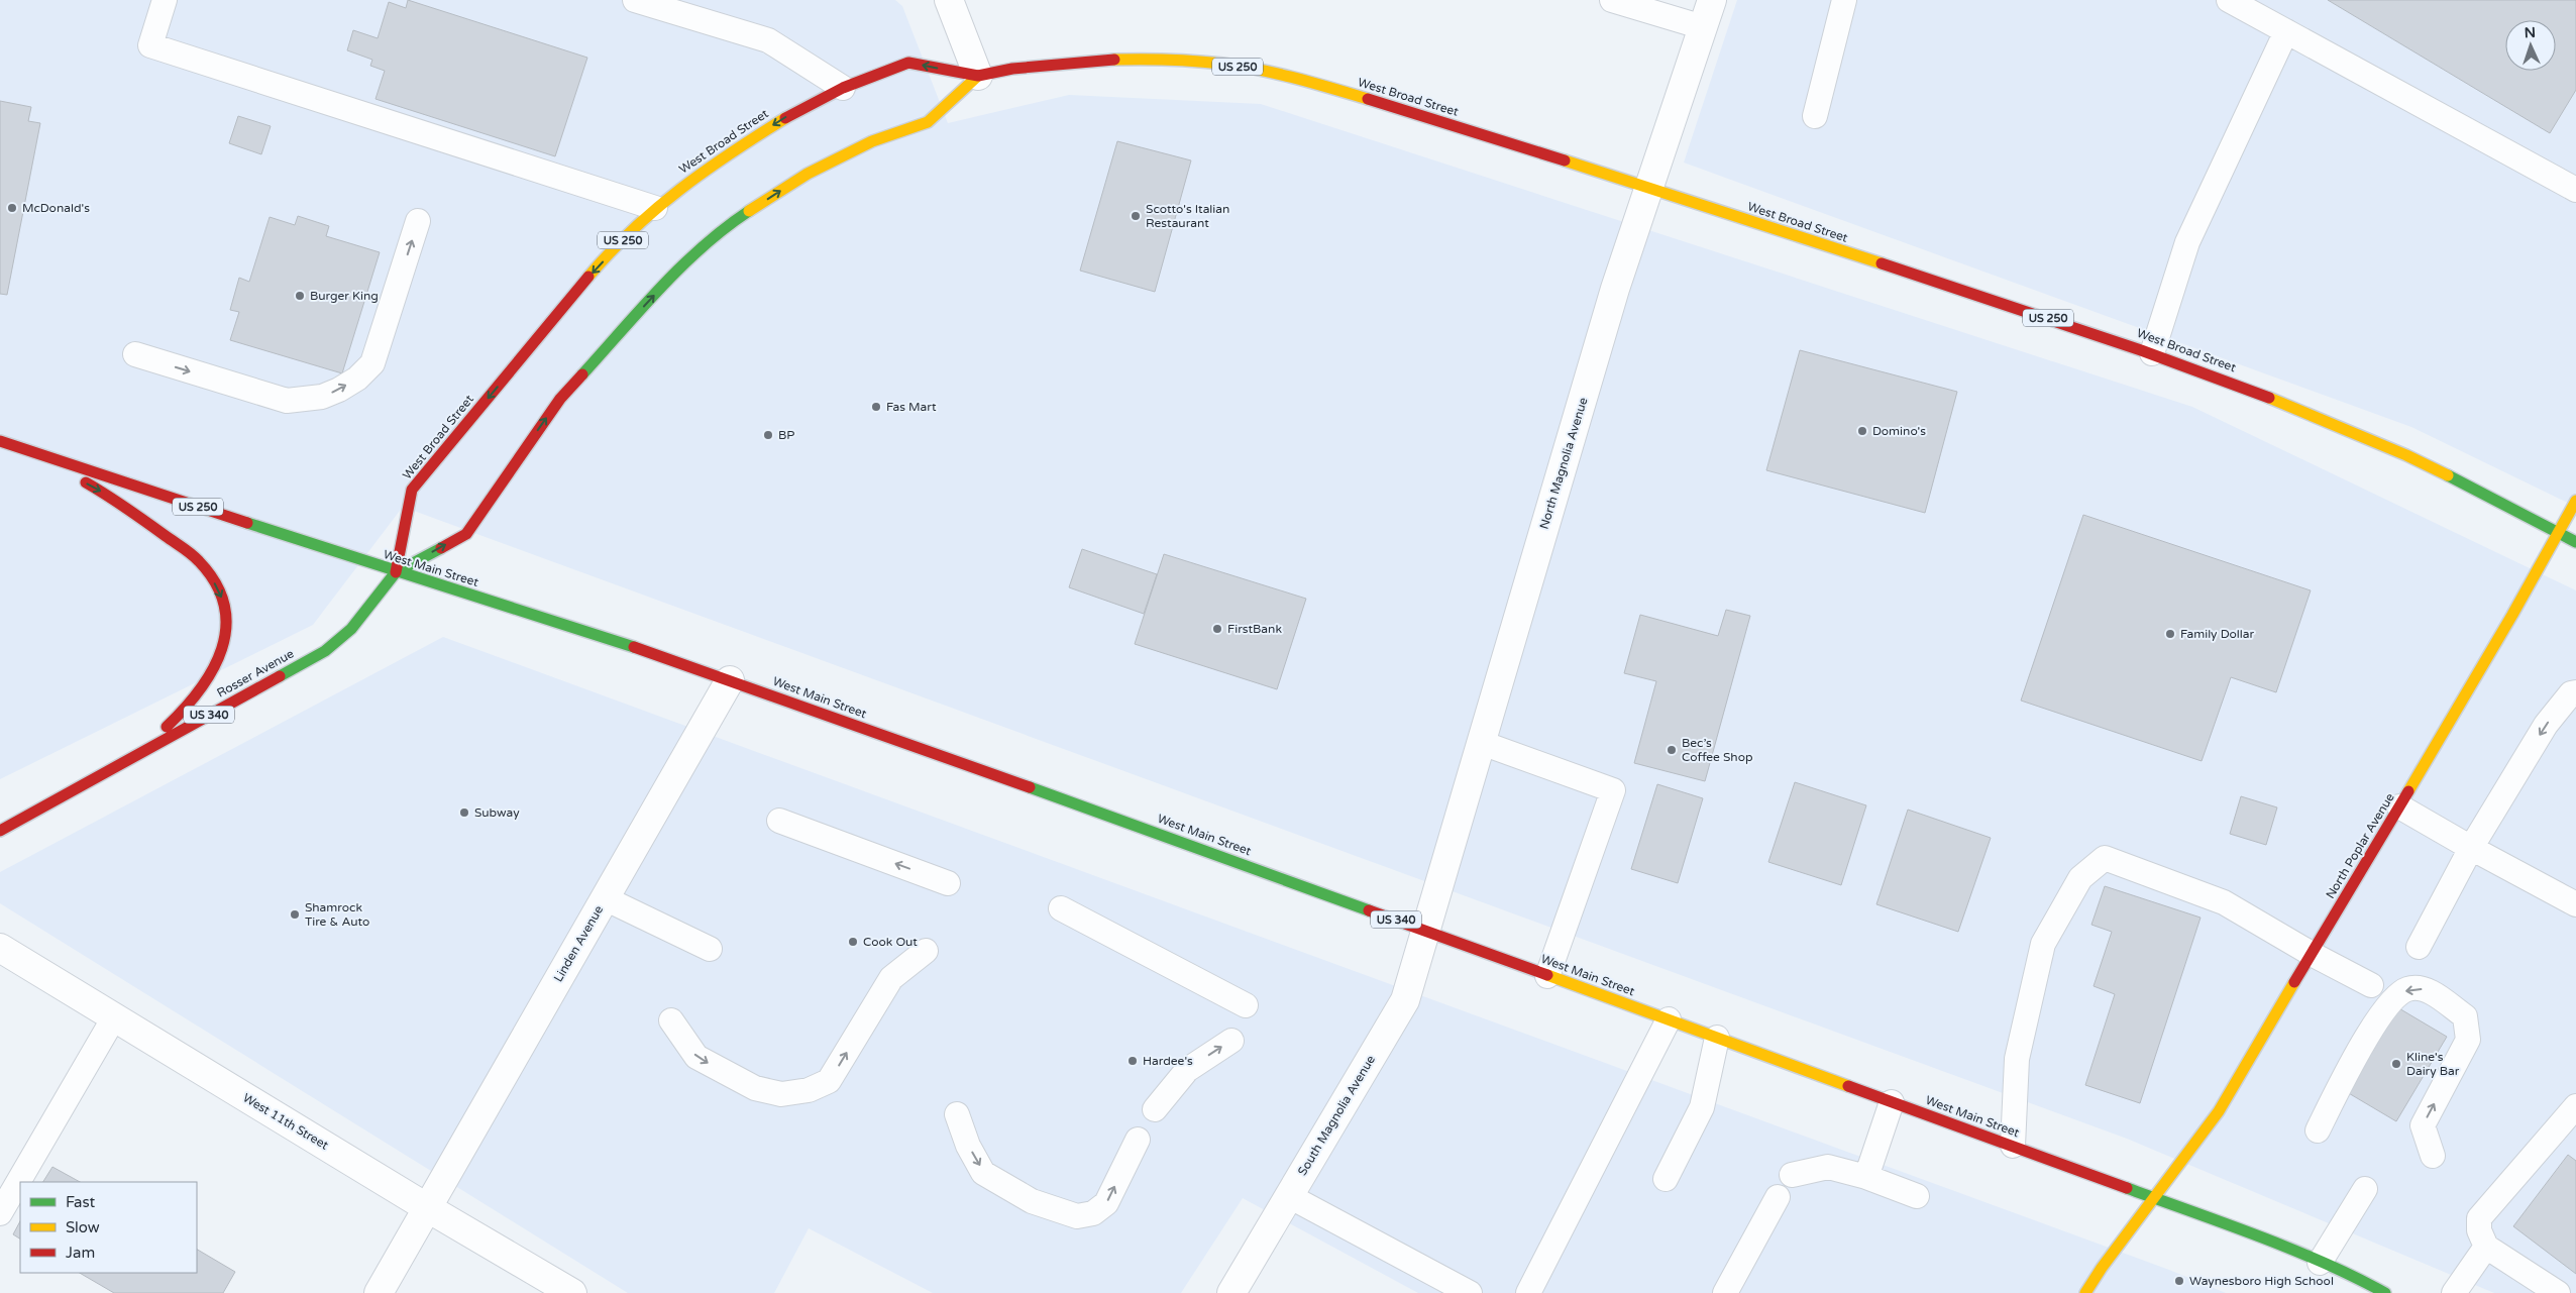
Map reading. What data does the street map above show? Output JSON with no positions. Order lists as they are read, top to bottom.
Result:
{
  "streets": {
    "main road": [
      "US 250",
      "West Broad Street",
      "West Main Street",
      "Rosser Avenue",
      "US 340",
      "North Poplar Avenue"
    ],
    "street": [
      "North Magnolia Avenue",
      "Linden Avenue",
      "South Magnolia Avenue",
      "West 11th Street"
    ]
  },
  "crossings": [
    ["West Broad Street", "North Magnolia Avenue"],
    ["West Broad Street", "West Main Street"],
    ["West Broad Street", "Rosser Avenue"],
    ["West Broad Street", "North Poplar Avenue"],
    ["North Magnolia Avenue", "West Main Street"],
    ["North Magnolia Avenue", "South Magnolia Avenue"],
    ["West Main Street", "Rosser Avenue"],
    ["West Main Street", "North Poplar Avenue"],
    ["West Main Street", "Linden Avenue"],
    ["West Main Street", "South Magnolia Avenue"],
    ["Linden Avenue", "West 11th Street"]
  ],
  "places": [
    "McDonald's",
    "Scotto's Italian Restaurant",
    "Burger King",
    "Fas Mart",
    "Domino's",
    "BP",
    "FirstBank",
    "Family Dollar",
    "Bec’s Coffee Shop",
    "Subway",
    "Shamrock Tire & Auto",
    "Cook Out",
    "Hardee's",
    "Kline's Dairy Bar",
    "Waynesboro High School"
  ],
  "legend": ["Fast", "Slow", "Jam"],
  "north": "top"
}
